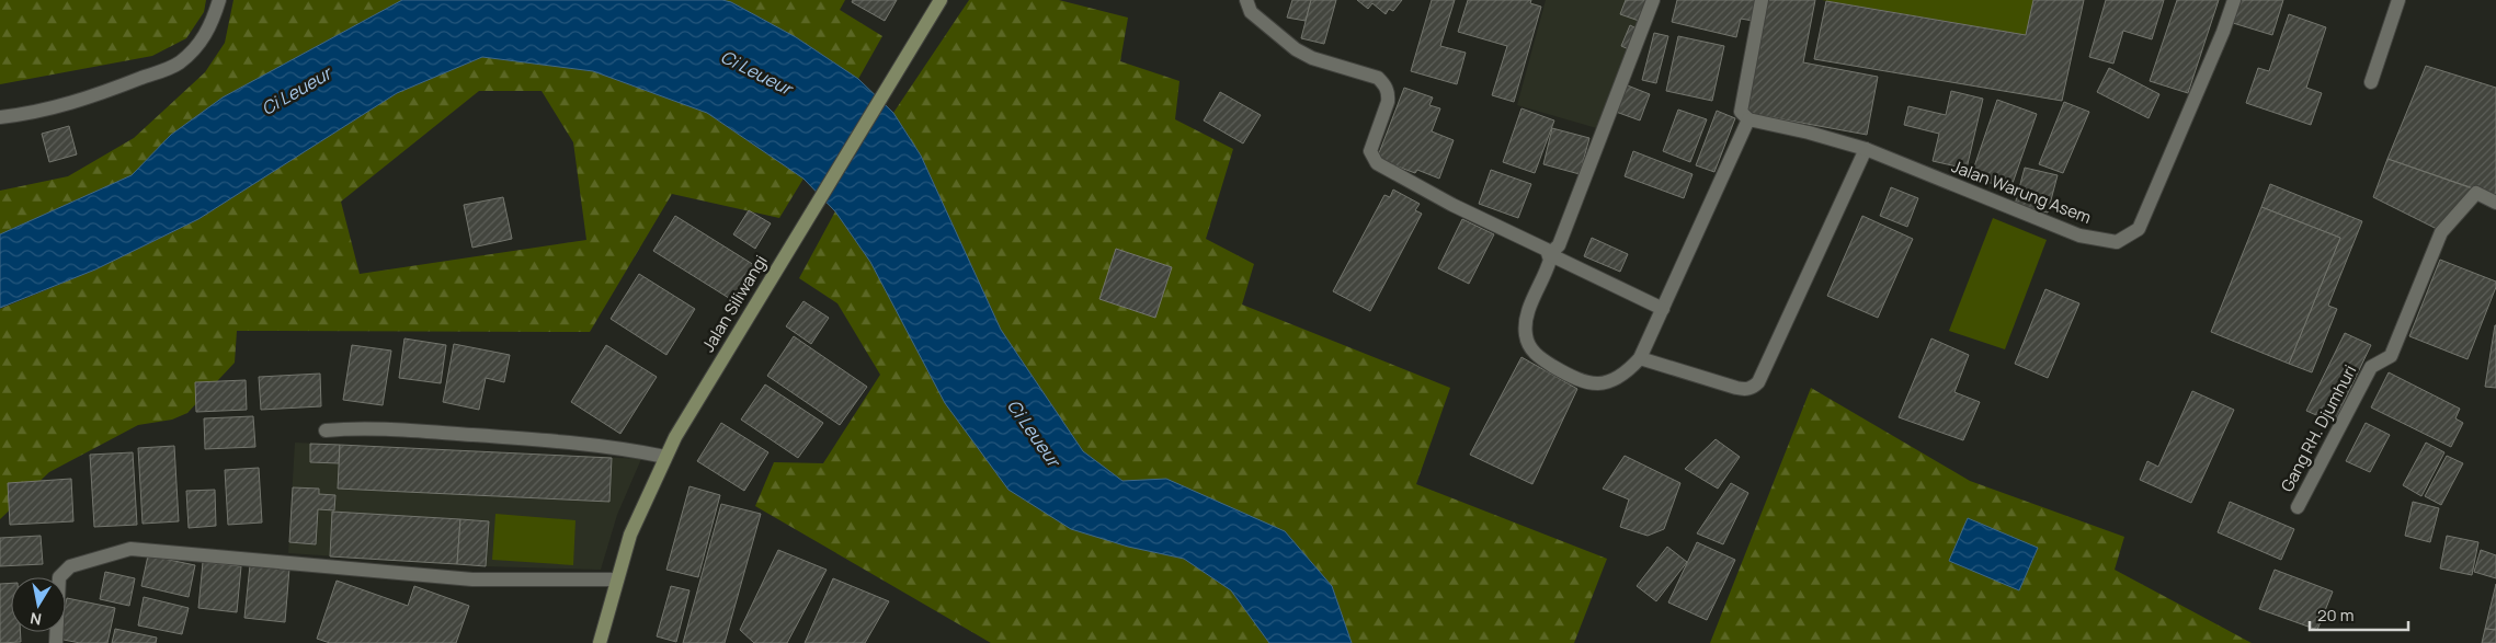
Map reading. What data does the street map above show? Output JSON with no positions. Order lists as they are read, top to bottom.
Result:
{
  "streets": {
    "main road": ["Jalan Siliwangi"],
    "street": ["Jalan Warung Asem", "Gang RH. Djumhuri"]
  },
  "water": ["Ci Leueur"],
  "scale_bar": "20 m",
  "north": "bottom"
}
